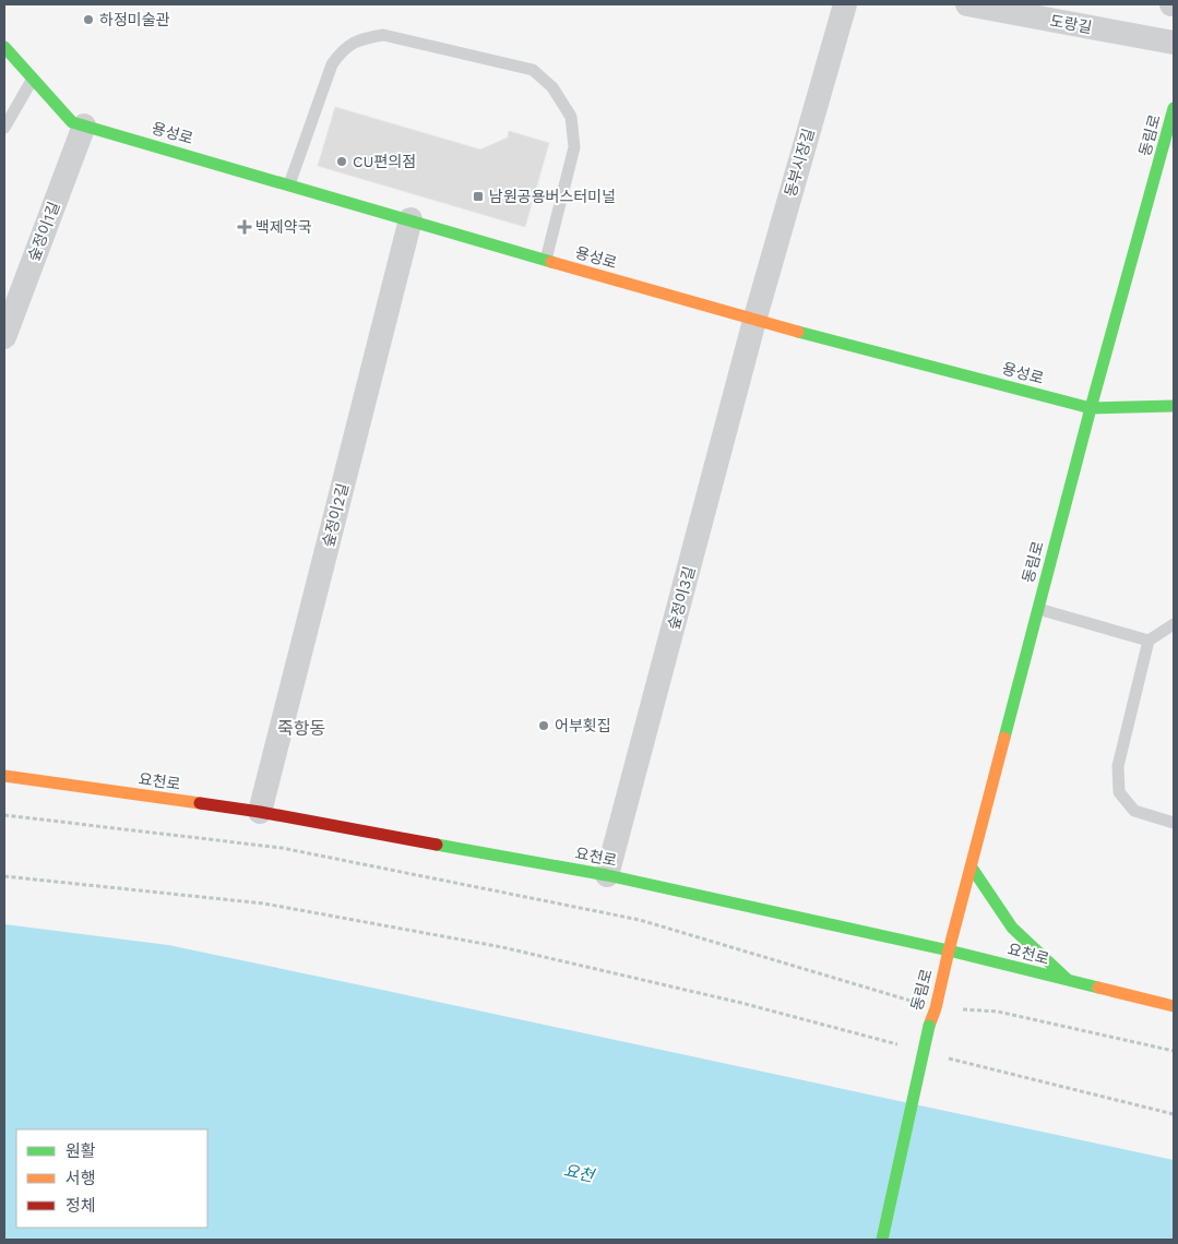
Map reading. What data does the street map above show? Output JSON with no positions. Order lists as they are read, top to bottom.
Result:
{
  "streets": {
    "street": [
      "도랑길",
      "용성로",
      "동림로",
      "동부시장길",
      "숲정이1길",
      "숲정이2길",
      "숲정이3길",
      "요천로"
    ]
  },
  "crossings": [
    ["용성로", "동림로"],
    ["용성로", "동부시장길"],
    ["용성로", "숲정이1길"],
    ["용성로", "숲정이2길"],
    ["용성로", "숲정이3길"],
    ["동림로", "요천로"],
    ["동부시장길", "숲정이3길"],
    ["숲정이2길", "요천로"],
    ["숲정이3길", "요천로"]
  ],
  "districts": ["죽항동"],
  "water": ["요천"],
  "places": {
    "other": ["하정미술관", "CU편의점", "어부횟집"],
    "transit": ["남원공용버스터미널"],
    "health": ["백제약국"]
  },
  "legend": ["원활", "서행", "정체"]
}
